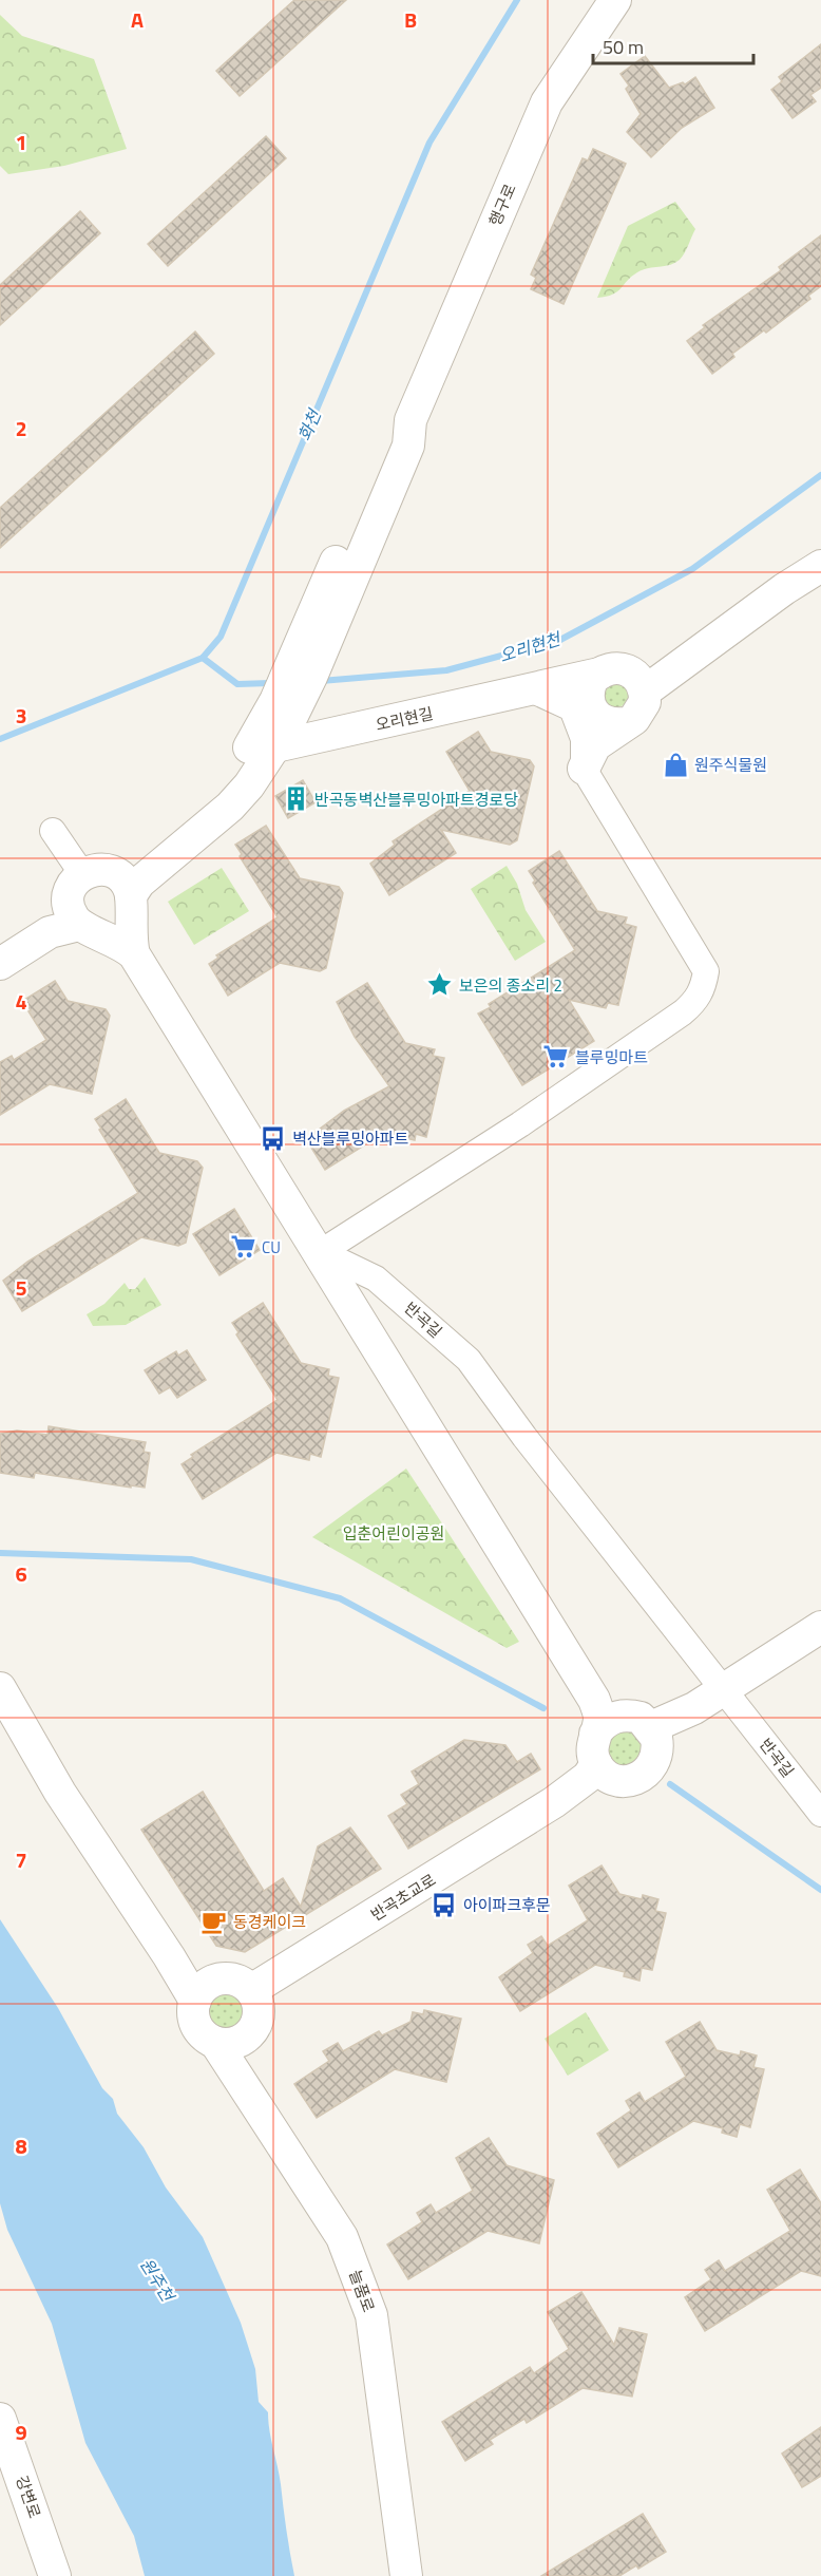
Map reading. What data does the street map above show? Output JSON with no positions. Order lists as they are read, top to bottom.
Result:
{
  "streets": {
    "street": [
      "행구로",
      "오리현길",
      "반곡길",
      "반곡초교로",
      "늘품로",
      "강변로"
    ]
  },
  "crossings": [
    ["행구로", "오리현길"],
    ["반곡초교로", "늘품로"]
  ],
  "water": ["화천", "오리현천", "원주천"],
  "parks": ["입춘어린이공원"],
  "places": {
    "shop": ["원주식물원"],
    "building": ["반곡동벽산블루밍아파트경로당"],
    "place": ["보은의 종소리 2"],
    "supermarket": ["블루밍마트", "CU"],
    "bus stop": ["벽산블루밍아파트", "아이파크후문"],
    "cafe": ["동경케이크"]
  },
  "scale_bar": "50 m",
  "grid": {
    "columns": ["A", "B"],
    "rows": [
      "1",
      "2",
      "3",
      "4",
      "5",
      "6",
      "7",
      "8",
      "9"
    ]
  }
}
